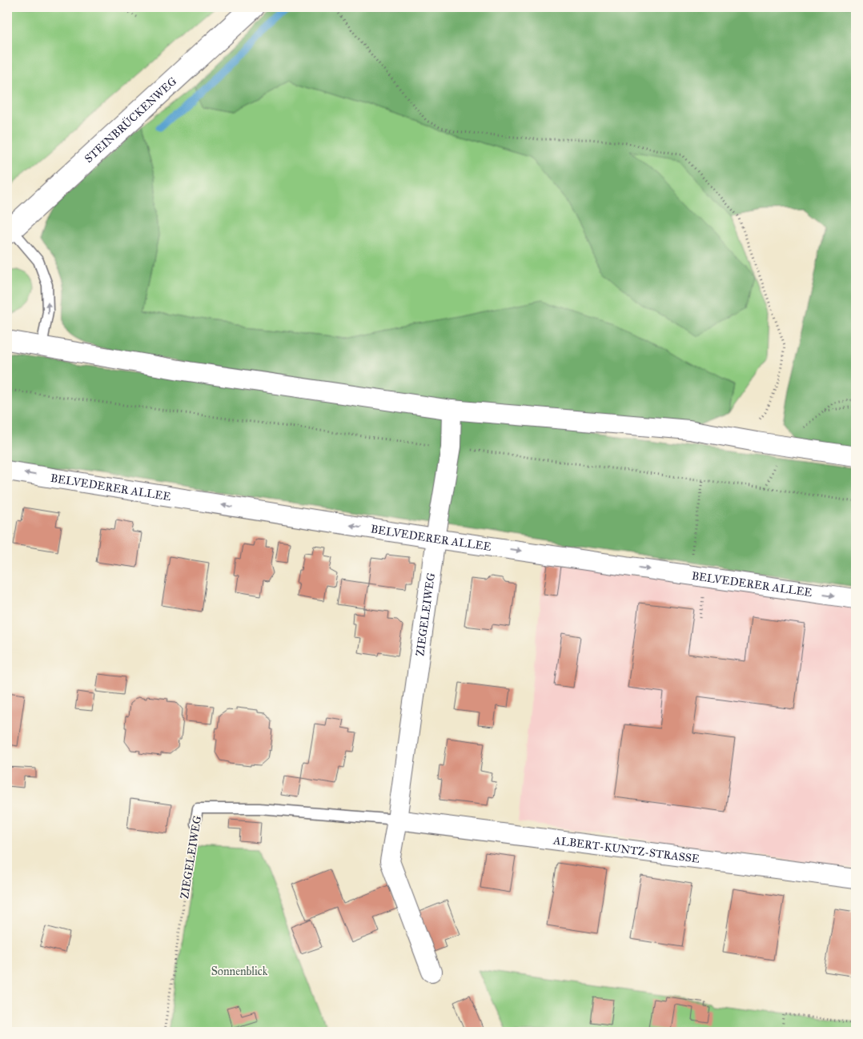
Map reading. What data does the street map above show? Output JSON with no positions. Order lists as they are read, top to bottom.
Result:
{
  "streets": {
    "street": [
      "STEINBRÜCKENWEG",
      "BELVEDERER ALLEE",
      "ZIEGELEIWEG",
      "ALBERT-KUNTZ-STRASSE"
    ]
  },
  "crossings": [
    ["BELVEDERER ALLEE", "ZIEGELEIWEG"],
    ["ZIEGELEIWEG", "ALBERT-KUNTZ-STRASSE"]
  ],
  "parks": ["Sonnenblick"]
}
